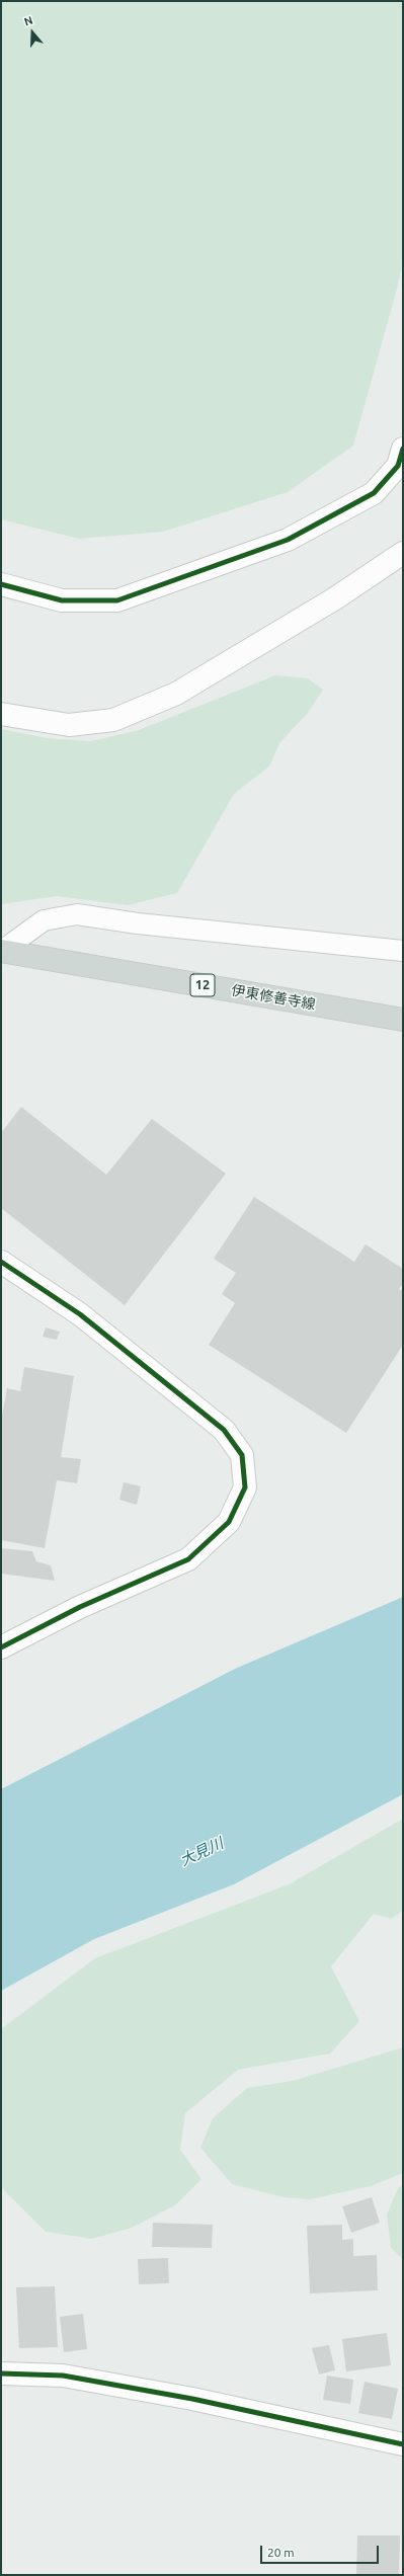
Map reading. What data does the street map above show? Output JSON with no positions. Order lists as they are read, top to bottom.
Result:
{
  "streets": {
    "main road": ["12", "伊東修善寺線"]
  },
  "water": ["大見川"],
  "scale_bar": "20 m",
  "north": "top"
}
